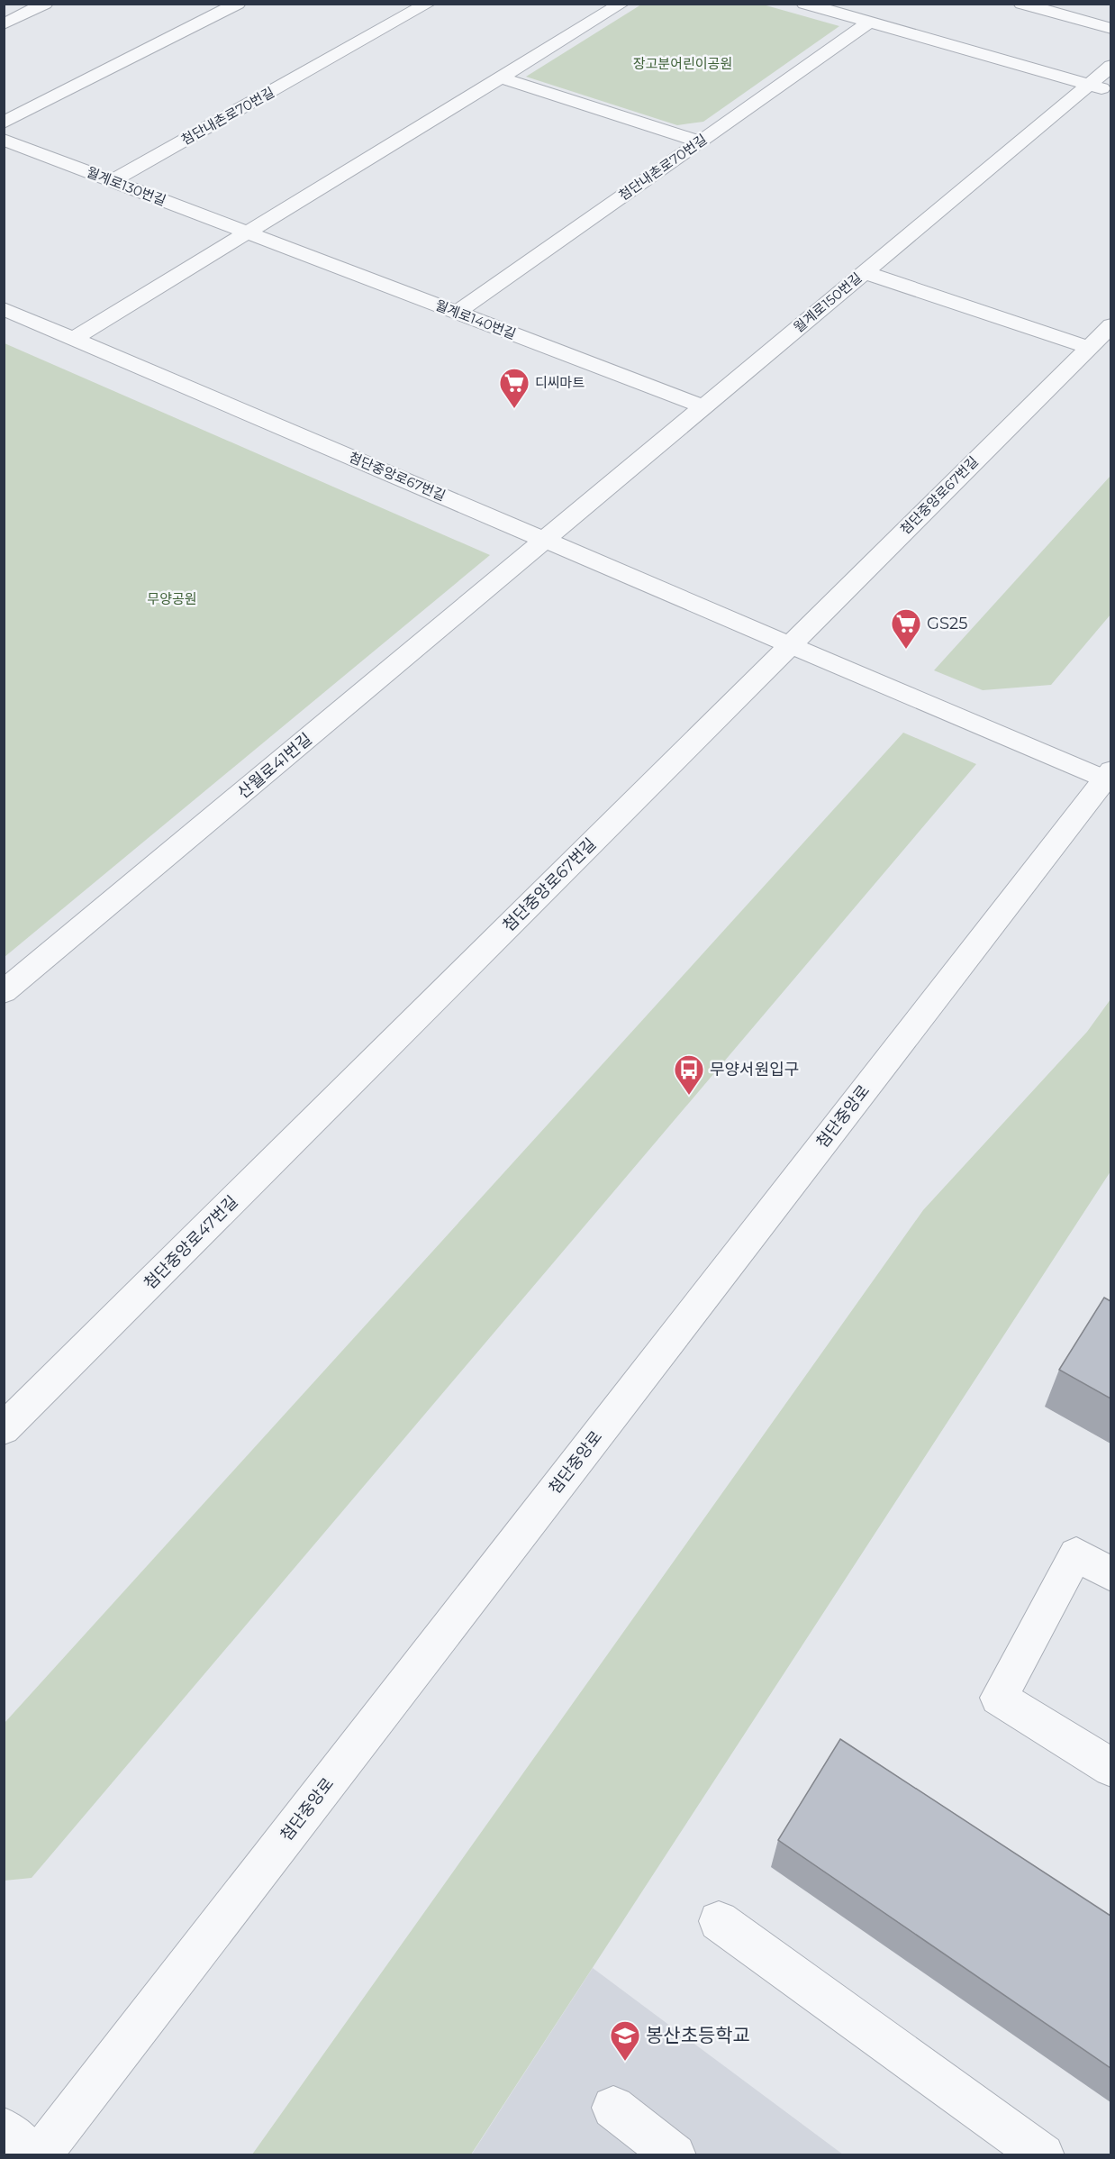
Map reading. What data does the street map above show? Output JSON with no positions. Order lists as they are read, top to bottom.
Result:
{
  "streets": {
    "street": [
      "첨단내촌로70번길",
      "월계로130번길",
      "월계로150번길",
      "월계로140번길",
      "첨단중앙로67번길",
      "산월로41번길",
      "첨단중앙로",
      "첨단중앙로47번길"
    ]
  },
  "crossings": [
    ["첨단내촌로70번길", "월계로130번길"],
    ["첨단내촌로70번길", "월계로140번길"],
    ["월계로130번길", "월계로140번길"],
    ["월계로150번길", "월계로140번길"],
    ["월계로150번길", "첨단중앙로67번길"],
    ["월계로150번길", "산월로41번길"],
    ["첨단중앙로67번길", "산월로41번길"],
    ["첨단중앙로67번길", "첨단중앙로"],
    ["첨단중앙로67번길", "첨단중앙로47번길"]
  ],
  "parks": ["장고분어린이공원", "무양공원"],
  "places": {
    "supermarket": ["디씨마트", "GS25"],
    "bus stop": ["무양서원입구"],
    "school or university": ["봉산초등학교"]
  }
}
